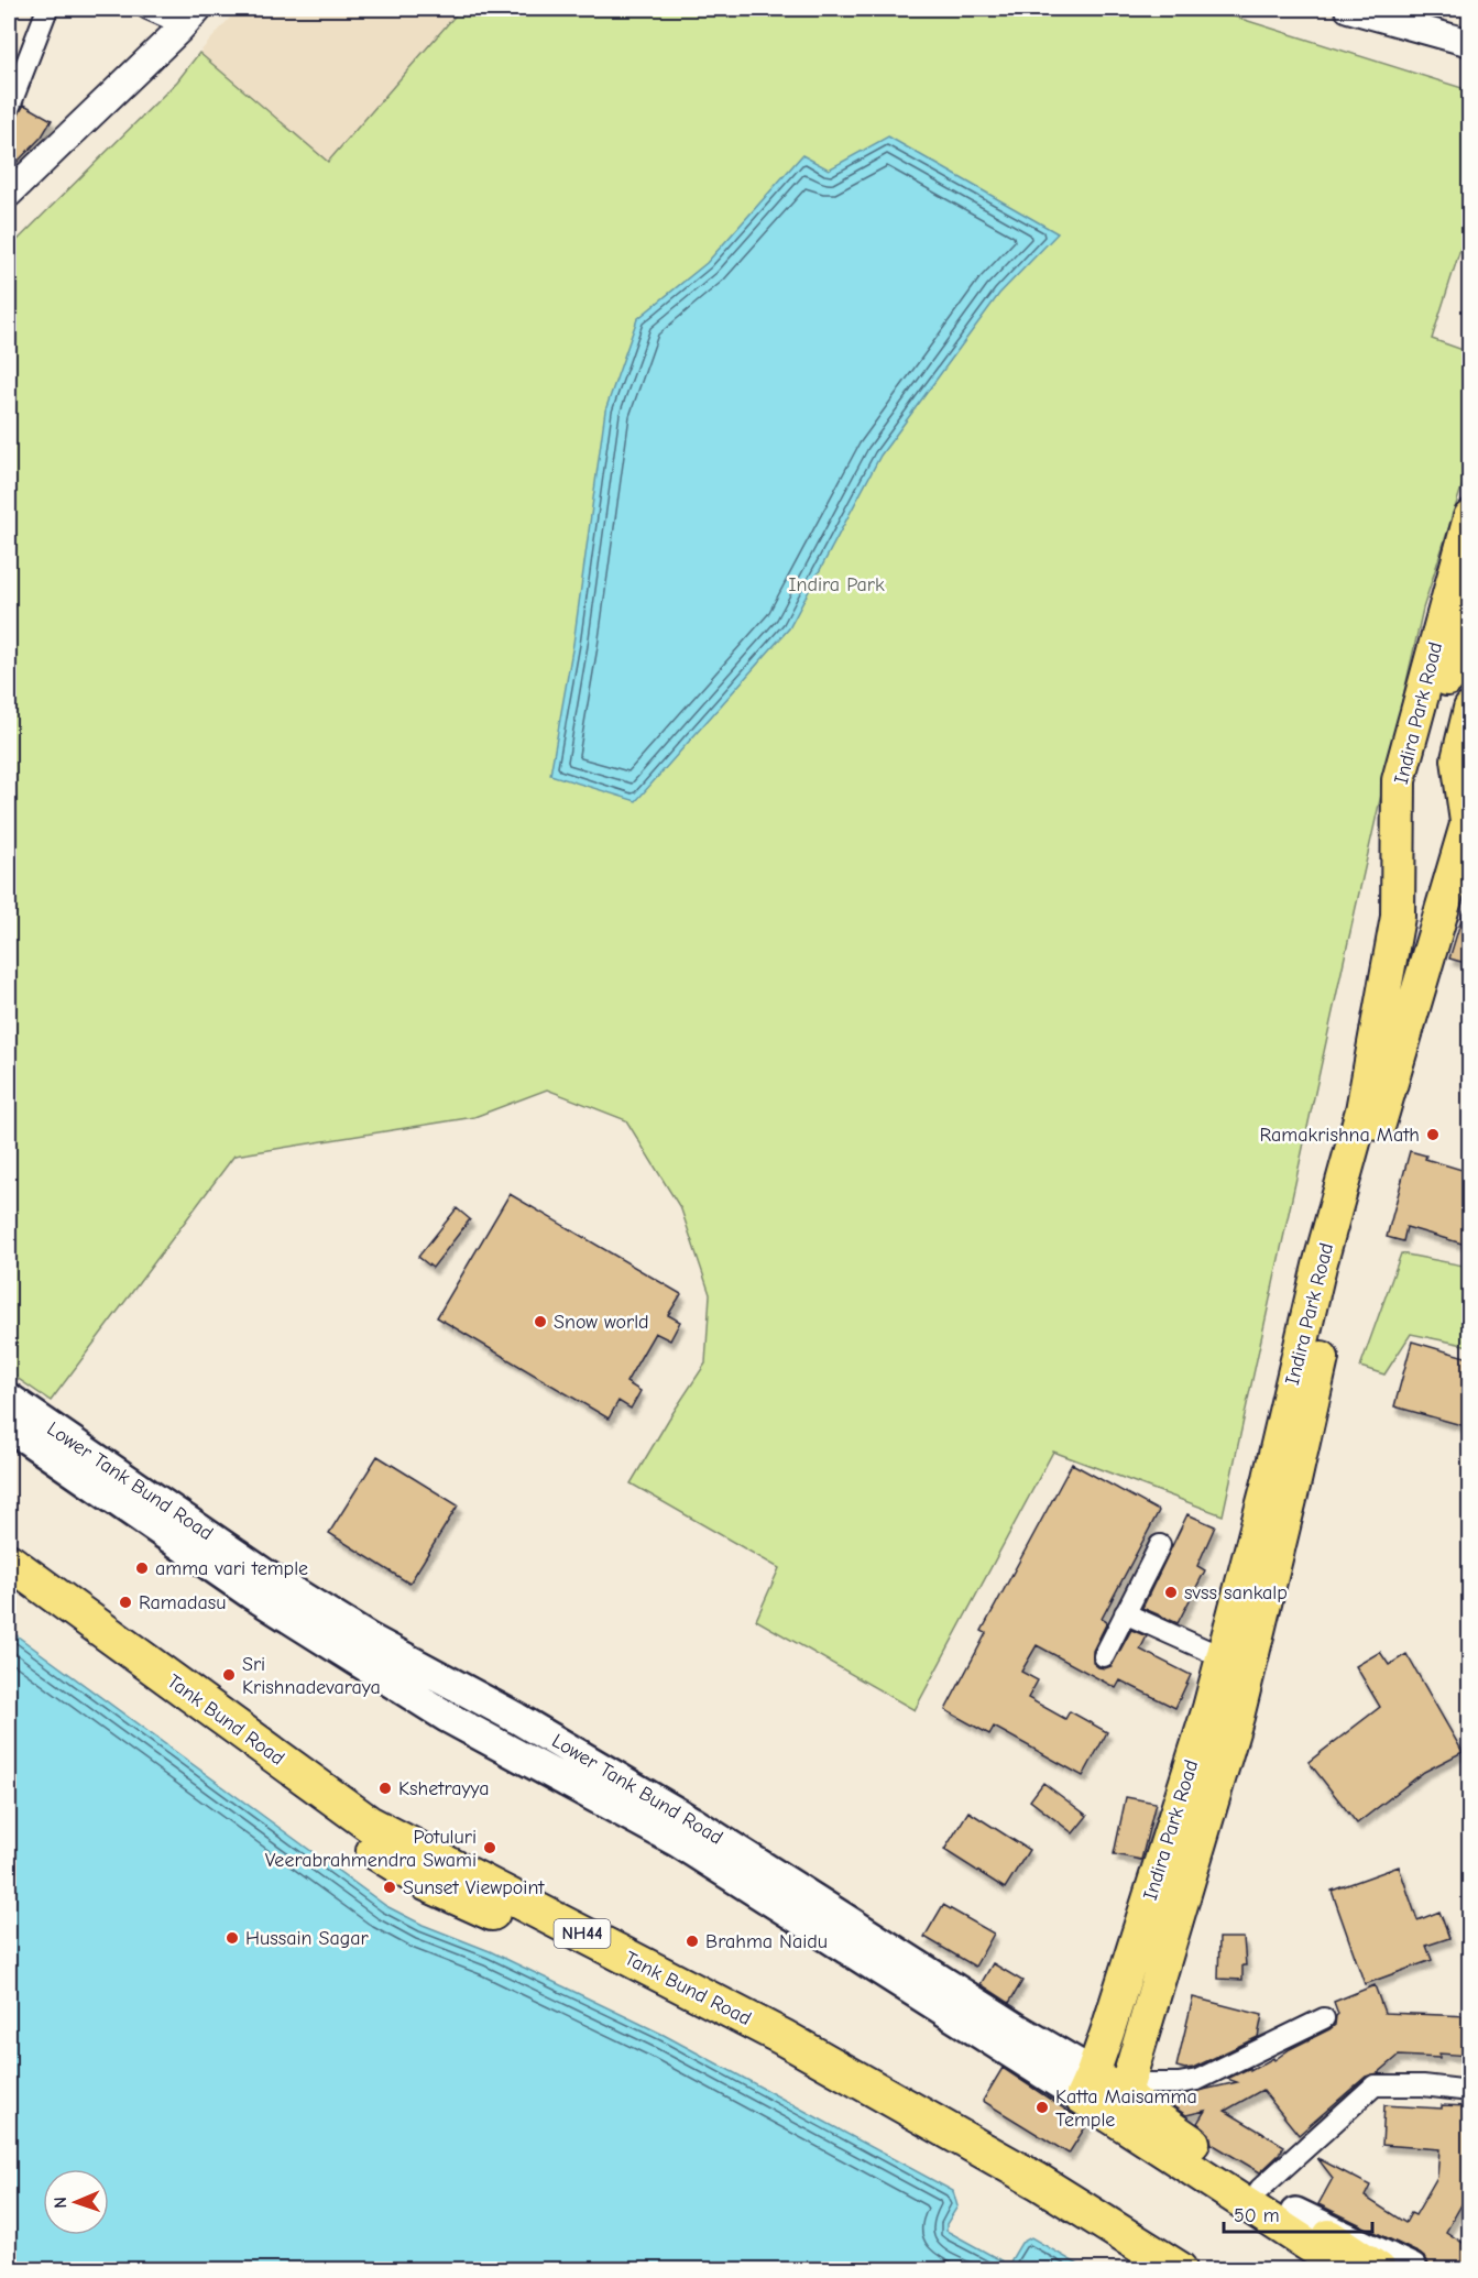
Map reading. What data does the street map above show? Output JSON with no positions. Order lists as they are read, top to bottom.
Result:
{
  "streets": {
    "highway": ["Tank Bund Road", "NH44"],
    "main road": ["Indira Park Road", "Lower Tank Bund Road"]
  },
  "crossings": [
    ["Indira Park Road", "Lower Tank Bund Road"]
  ],
  "parks": ["Indira Park"],
  "places": [
    "Ramakrishna Math",
    "Snow world",
    "amma vari temple",
    "svss sankalp",
    "Ramadasu",
    "Sri Krishnadevaraya",
    "Kshetrayya",
    "Potuluri Veerabrahmendra Swami",
    "Sunset Viewpoint",
    "Hussain Sagar",
    "Brahma Naidu",
    "Katta Maisamma Temple"
  ],
  "scale_bar": "50 m",
  "north": "left"
}
